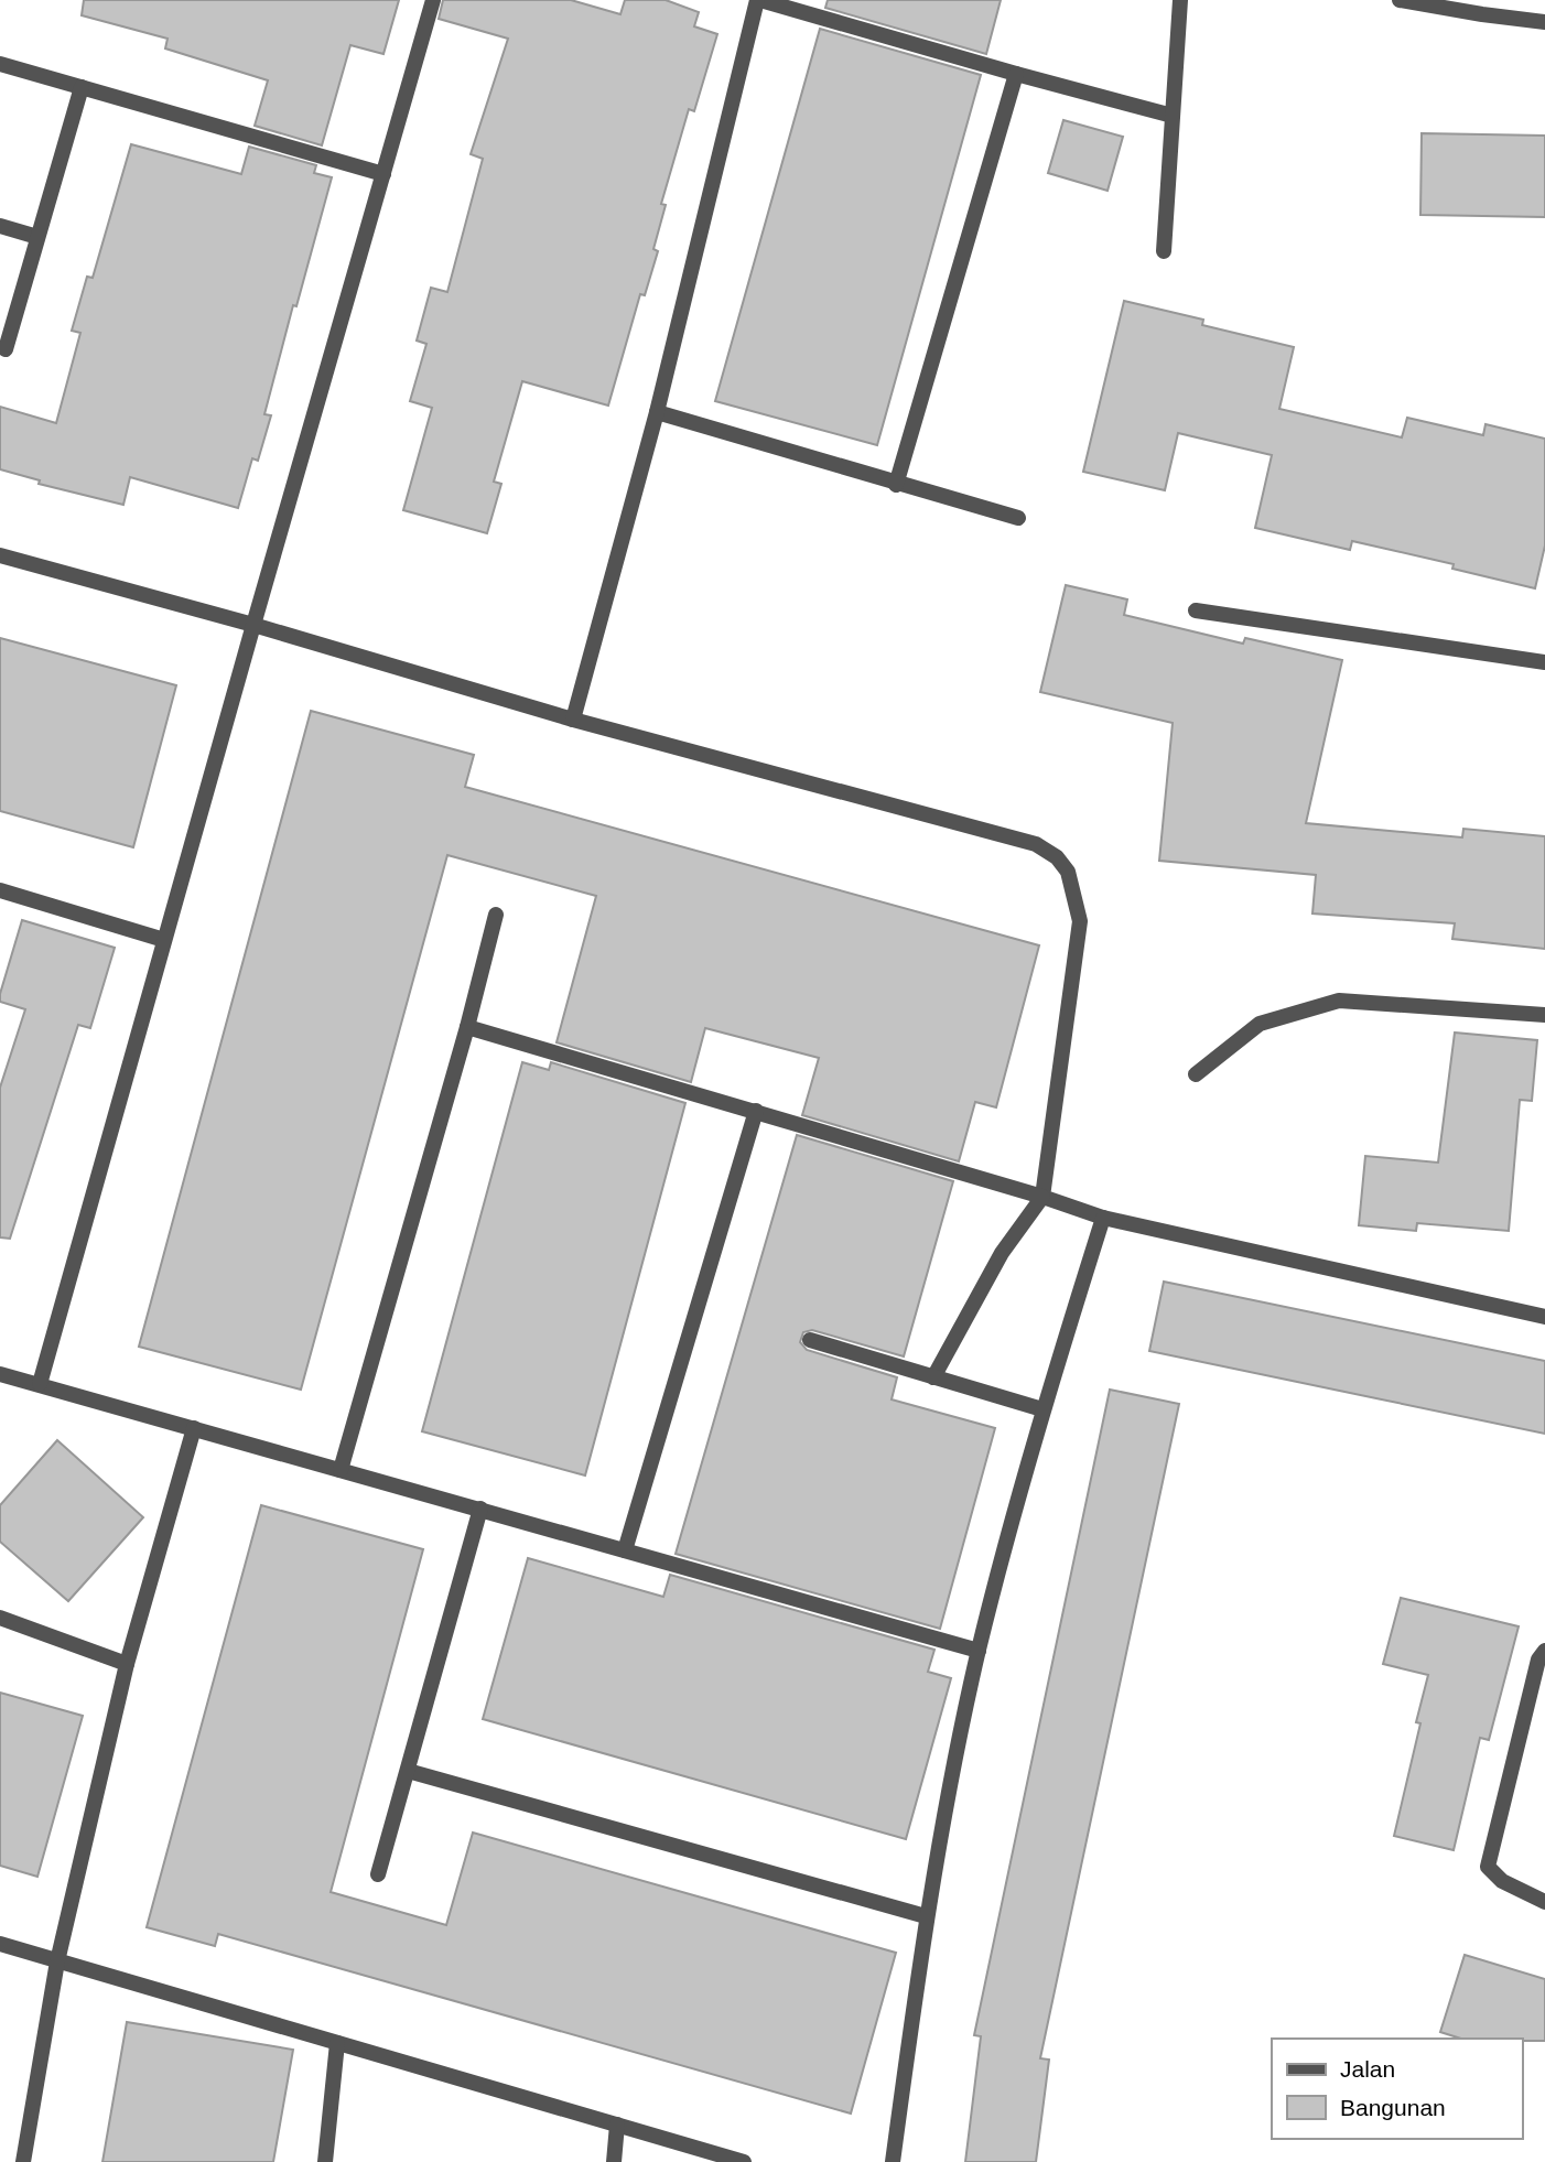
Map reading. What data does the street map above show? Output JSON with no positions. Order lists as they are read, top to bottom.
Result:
{
  "legend": ["Jalan", "Bangunan"]
}
